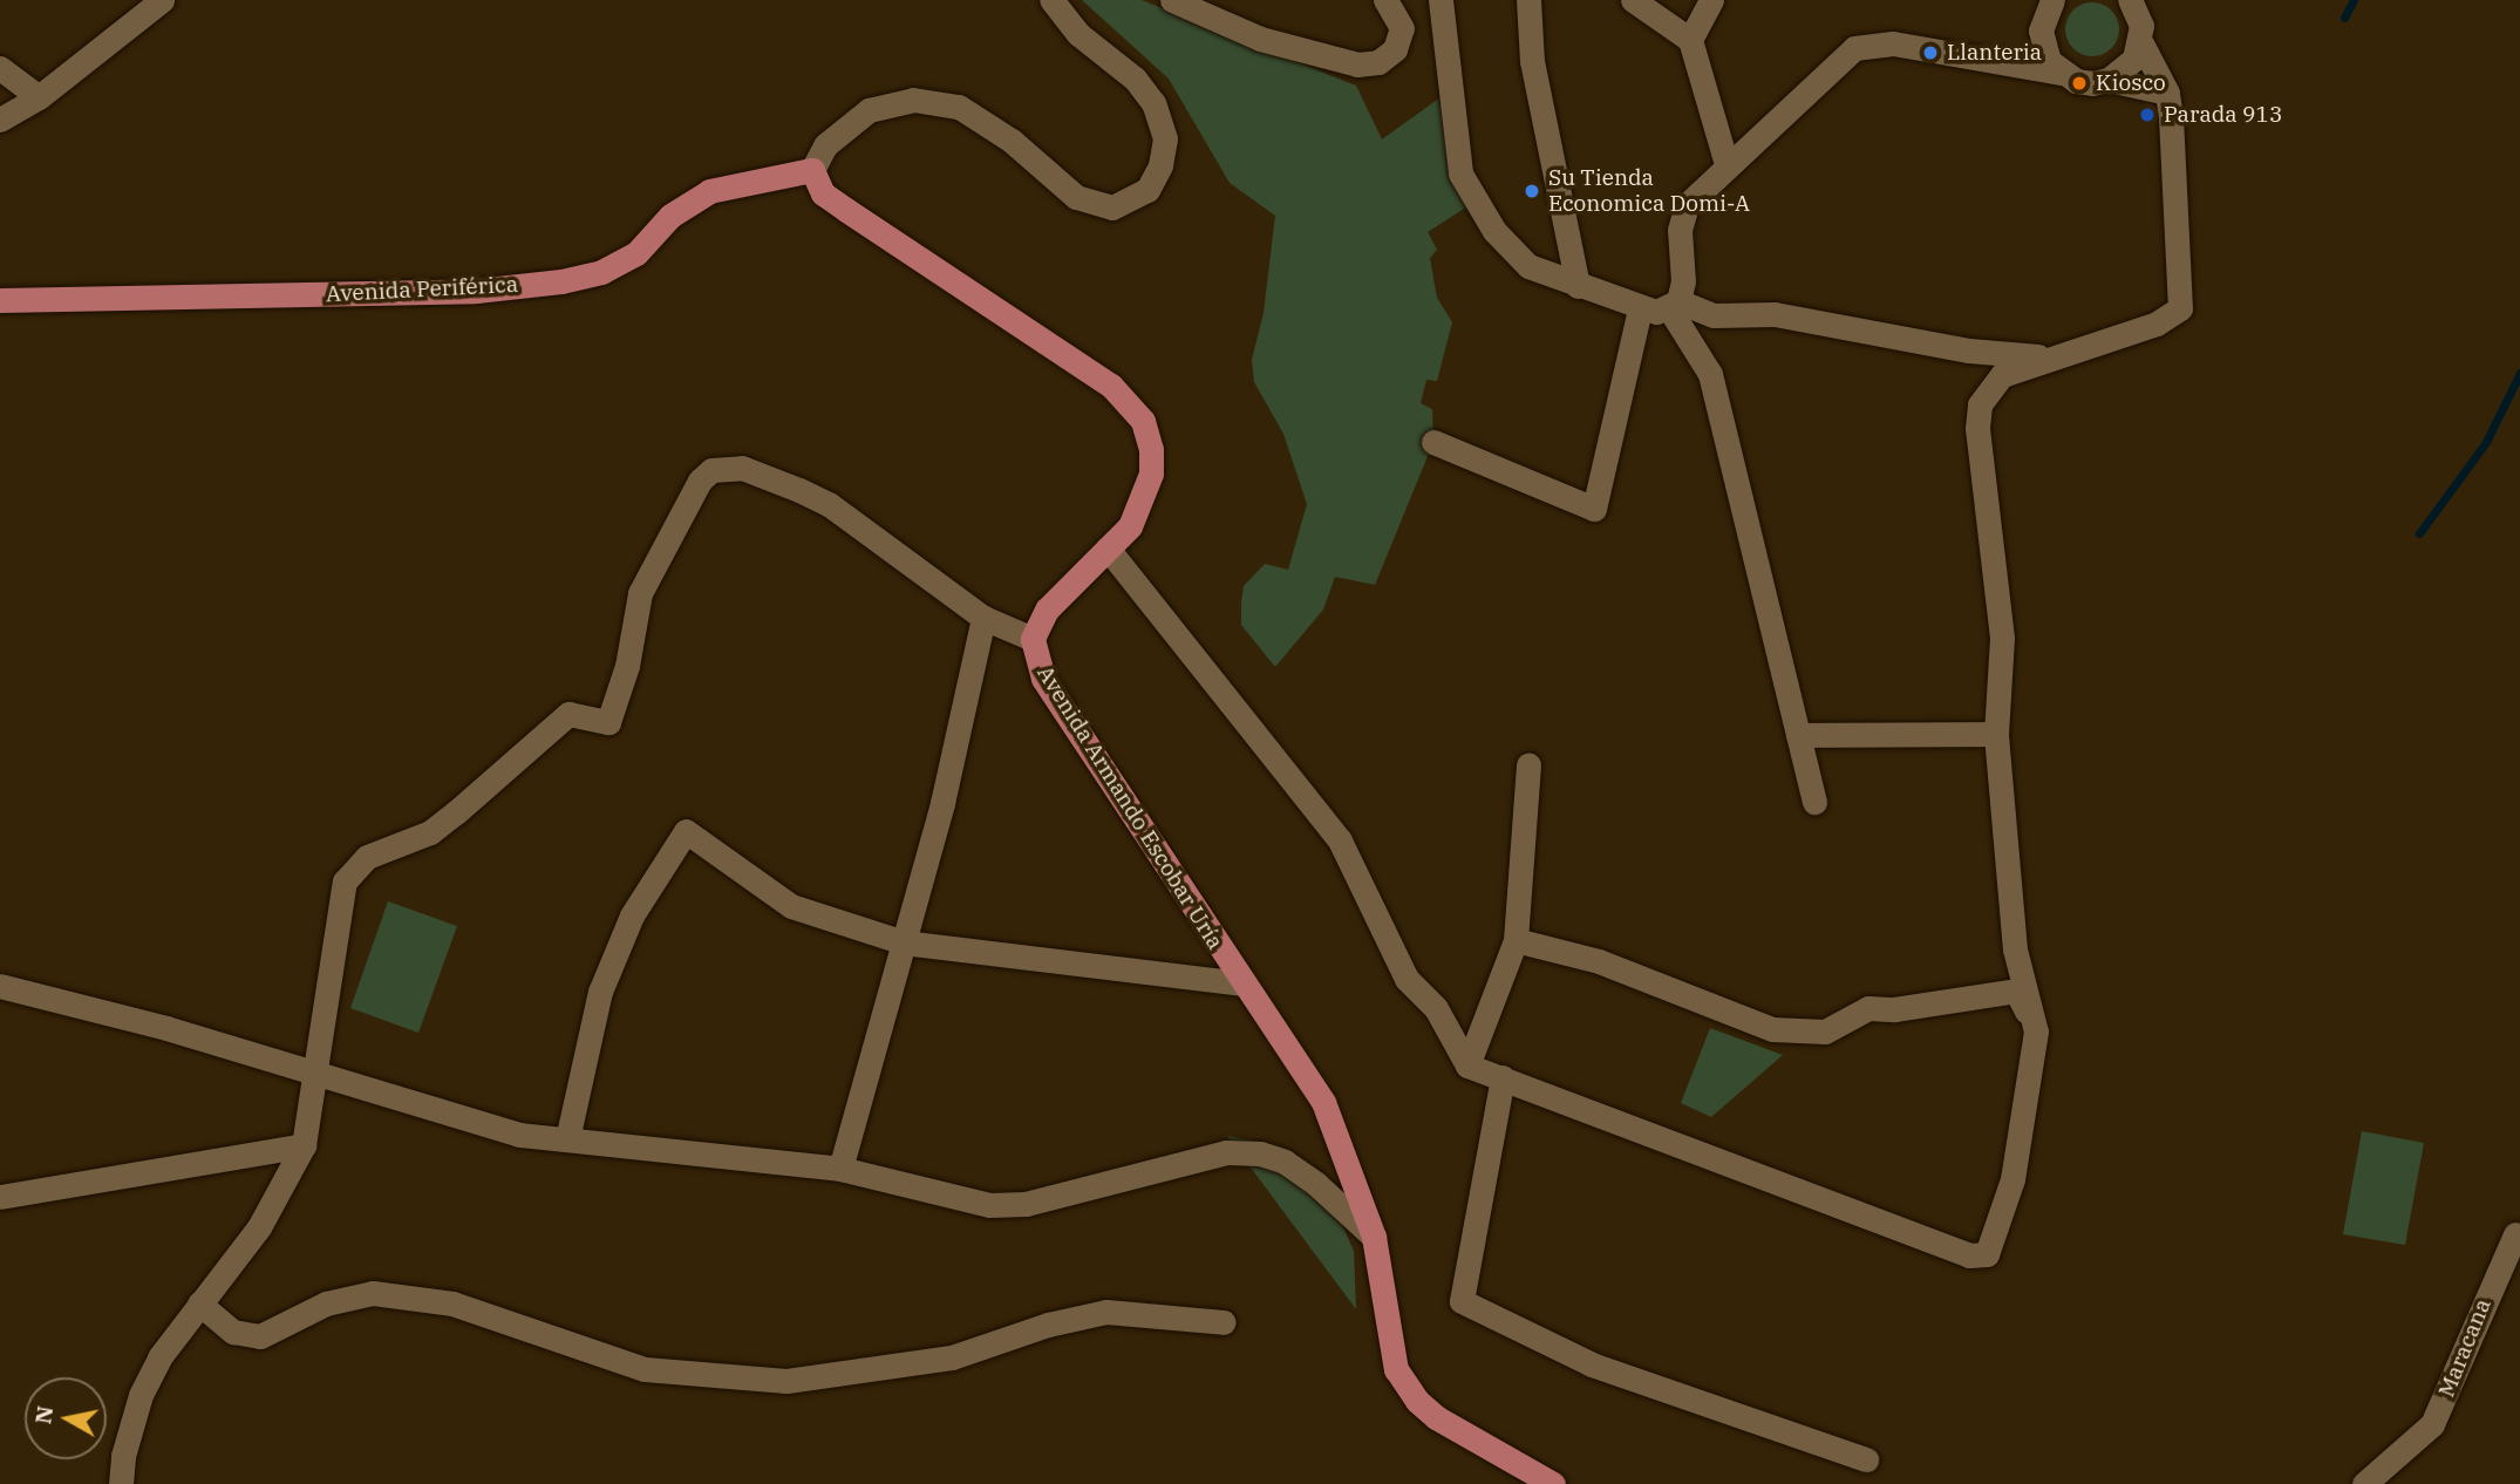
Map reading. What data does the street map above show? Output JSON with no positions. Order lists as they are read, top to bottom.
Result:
{
  "streets": {
    "main road": ["Avenida Periférica", "Avenida Armando Escobar Uría"],
    "street": ["Maracana"]
  },
  "crossings": [
    ["Avenida Periférica", "Avenida Armando Escobar Uría"]
  ],
  "places": [
    "Llanteria",
    "Kiosco",
    "Parada 913",
    "Su Tienda Economica Domi-A"
  ],
  "north": "left"
}
